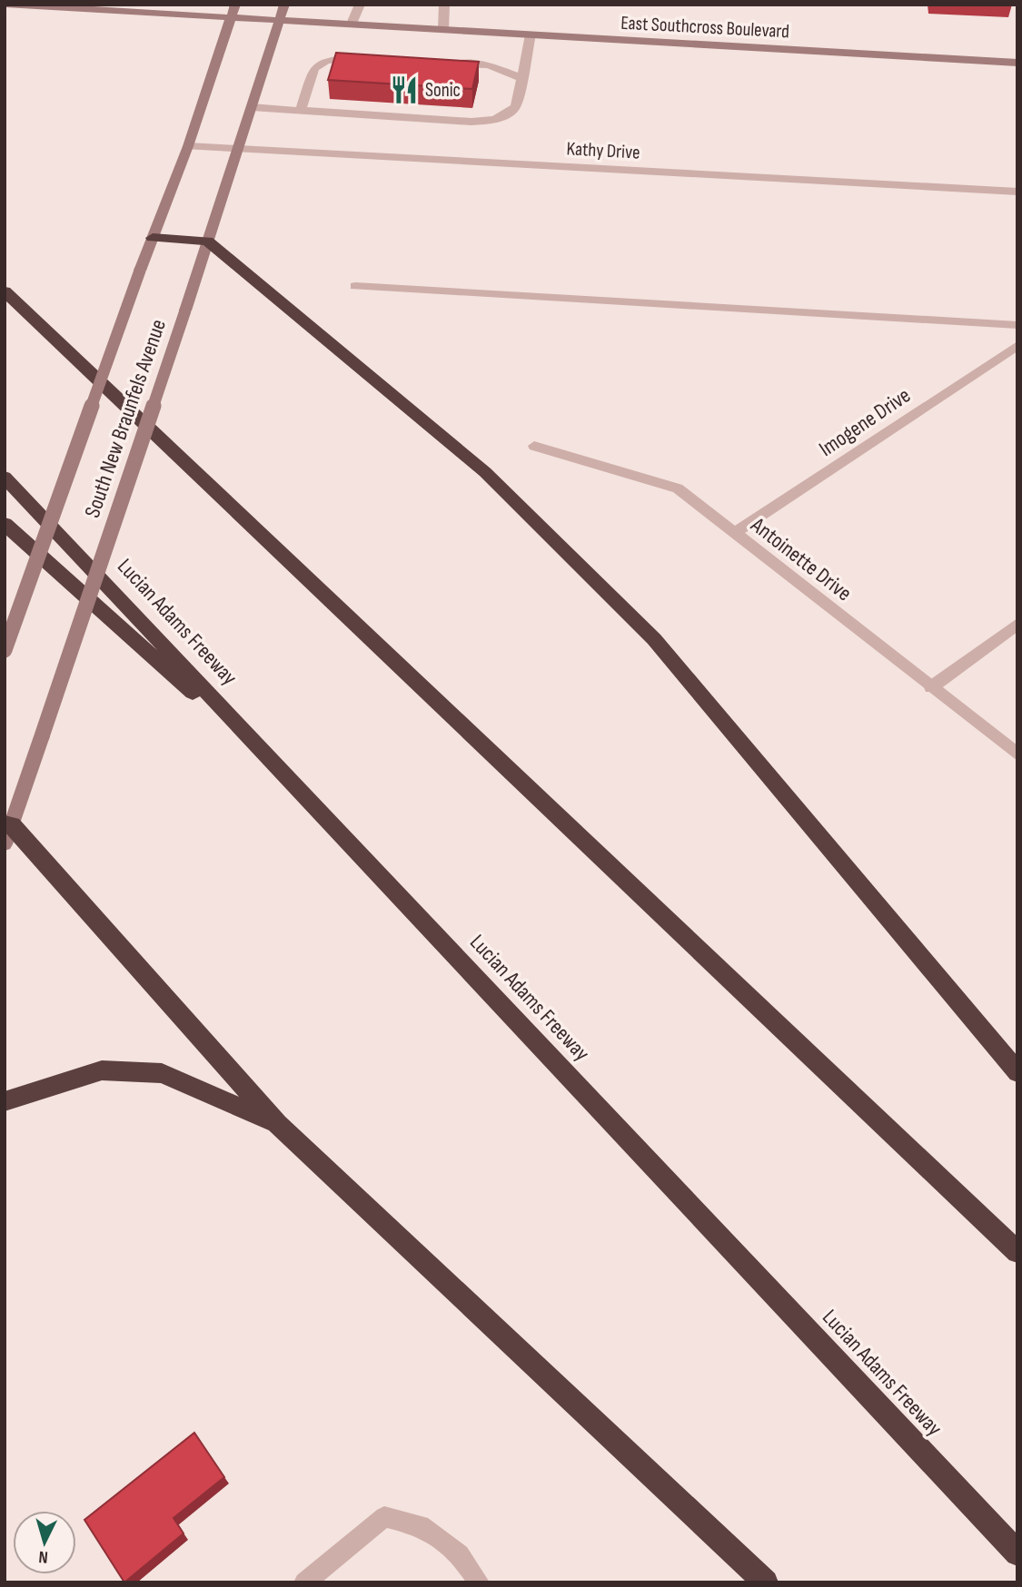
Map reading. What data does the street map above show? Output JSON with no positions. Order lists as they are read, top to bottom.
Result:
{
  "streets": {
    "highway": ["Lucian Adams Freeway"],
    "main road": ["East Southcross Boulevard", "South New Braunfels Avenue"],
    "street": ["Kathy Drive", "Imogene Drive", "Antoinette Drive"]
  },
  "crossings": [
    ["East Southcross Boulevard", "South New Braunfels Avenue"],
    ["Kathy Drive", "South New Braunfels Avenue"],
    ["Imogene Drive", "Antoinette Drive"]
  ],
  "places": {
    "restaurant": ["Sonic"]
  },
  "north": "bottom"
}
